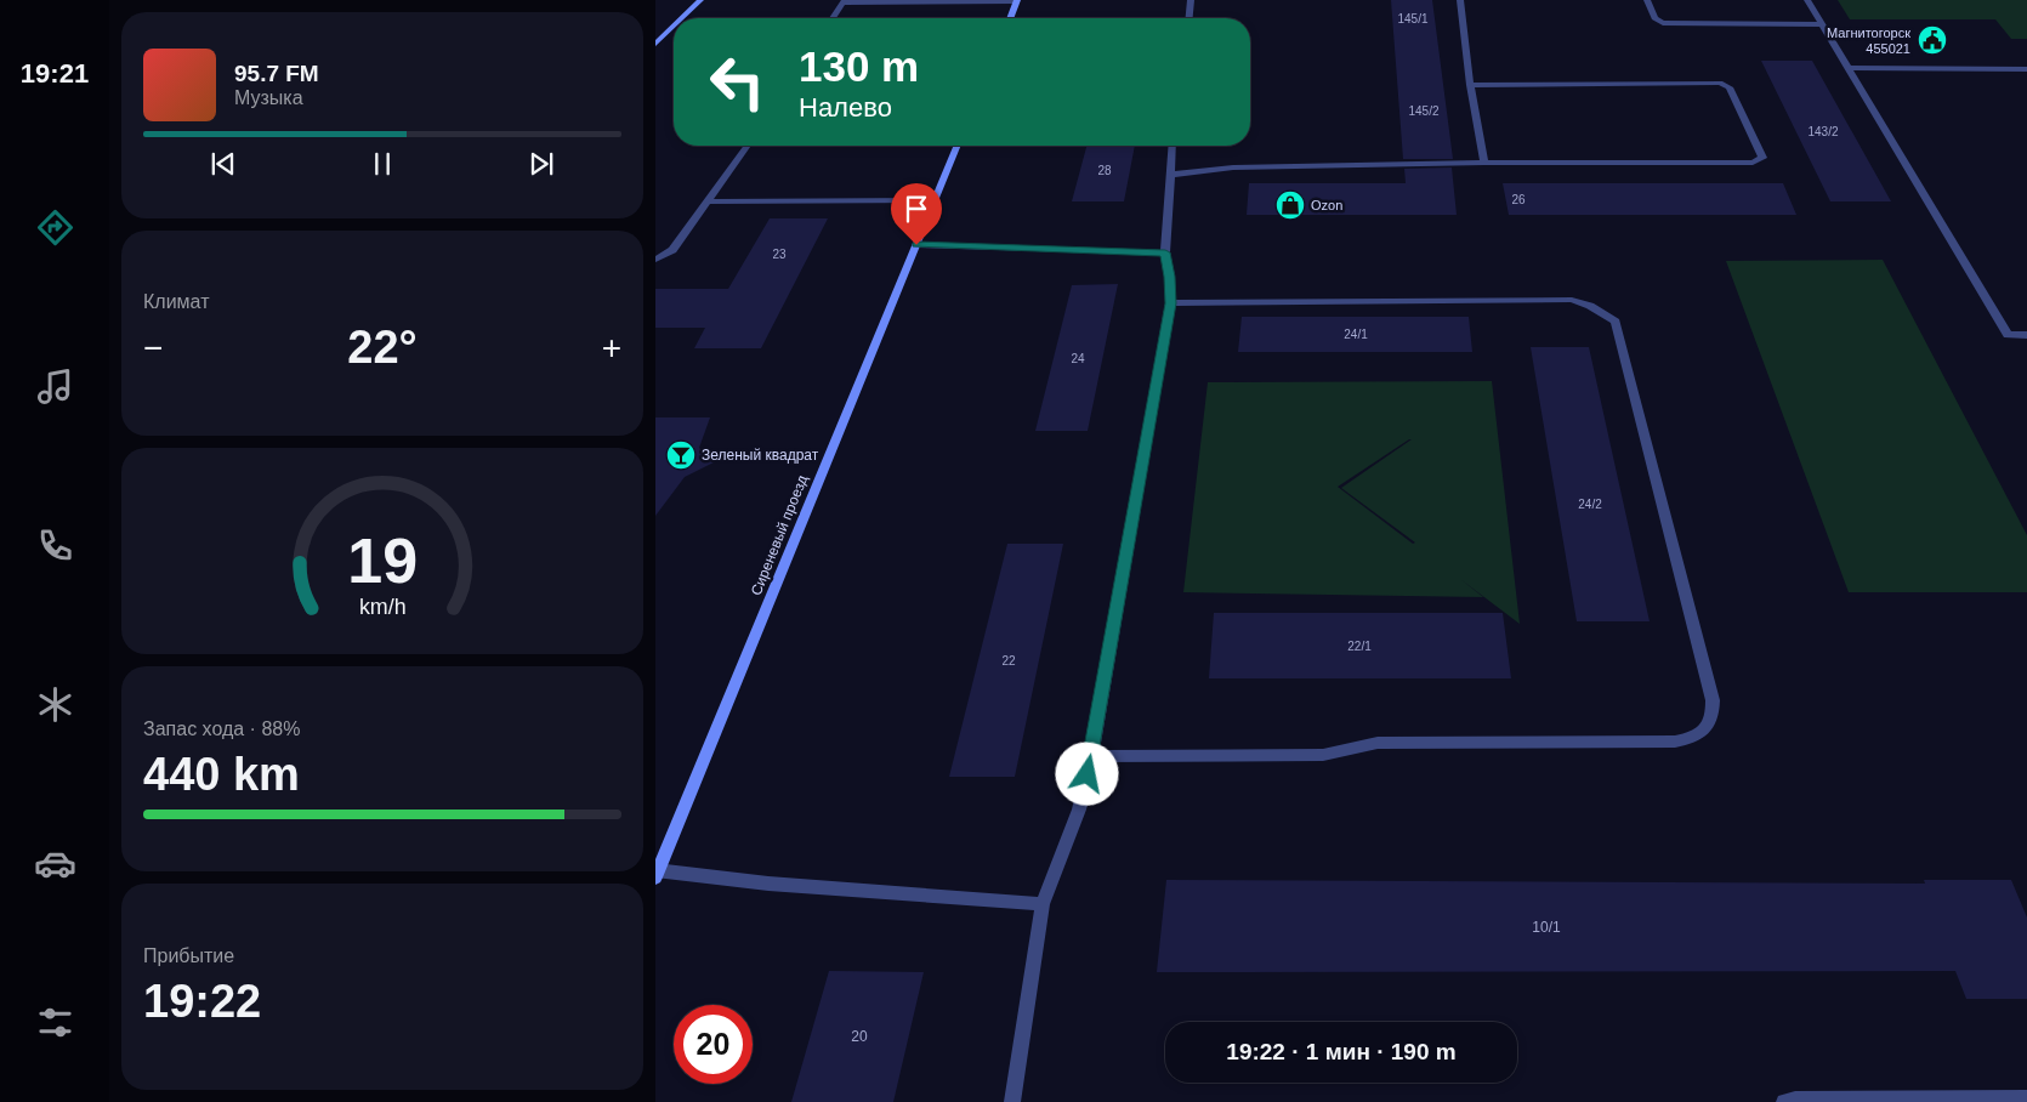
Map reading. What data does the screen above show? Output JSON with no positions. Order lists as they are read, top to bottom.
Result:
{
  "streets": {
    "main road": ["Сиреневый проезд"]
  },
  "places": {
    "public building": ["Магнитогорск 455021"],
    "shop": ["Ozon"],
    "bar": ["Зеленый квадрат"]
  },
  "house_numbers": [
    "145/1",
    "145/2",
    "143/2",
    "28",
    "26",
    "23",
    "24/1",
    "24",
    "24/2",
    "22/1",
    "22",
    "10/1",
    "20"
  ],
  "page": {
    "tabs": "19:21",
    "turn": ["130 m", "Налево"],
    "song": ["95.7 FM", "Музыка"],
    "tile": [
      "Климат",
      ["Запас хода · 88%", "440 km"],
      ["Прибытие", "19:22"]
    ],
    "heat": ["−", "22°", "+"],
    "limit": "20",
    "trip": "19:22 · 1 мин · 190 m",
    "gauge": ["19", "km/h"]
  }
}
